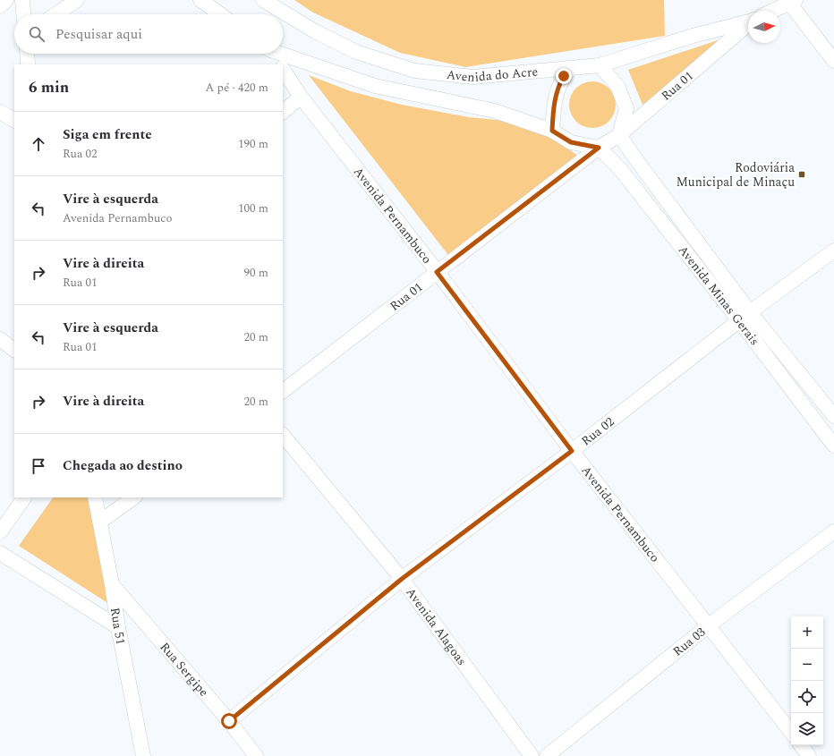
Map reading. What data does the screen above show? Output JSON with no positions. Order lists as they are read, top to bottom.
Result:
{
  "streets": {
    "street": [
      "Avenida do Acre",
      "Rua 01",
      "Avenida Pernambuco",
      "Avenida Minas Gerais",
      "Rua 02",
      "Rua 51",
      "Avenida Alagoas",
      "Rua 03",
      "Rua Sergipe"
    ]
  },
  "crossings": [
    ["Avenida do Acre", "Rua 01"],
    ["Avenida do Acre", "Avenida Minas Gerais"],
    ["Rua 01", "Avenida Pernambuco"],
    ["Rua 01", "Avenida Minas Gerais"],
    ["Avenida Pernambuco", "Rua 02"],
    ["Avenida Pernambuco", "Rua 03"],
    ["Avenida Minas Gerais", "Rua 02"],
    ["Rua 02", "Avenida Alagoas"],
    ["Rua 02", "Rua Sergipe"],
    ["Rua 51", "Rua Sergipe"]
  ],
  "places": {
    "transit": ["Rodoviária Municipal de Minaçu"]
  },
  "north": "right",
  "page": {
    "search": "Pesquisar aqui",
    "heading": ["6 min", "A pé · 420 m"],
    "list": [
      ["Siga em frente", "Rua 02", "190 m"],
      ["Vire à esquerda", "Avenida Pernambuco", "100 m"],
      ["Vire à direita", "Rua 01", "90 m"],
      ["Vire à esquerda", "Rua 01", "20 m"],
      ["Vire à direita", "20 m"],
      "Chegada ao destino"
    ],
    "map_buttons": ["+", "−"]
  }
}
